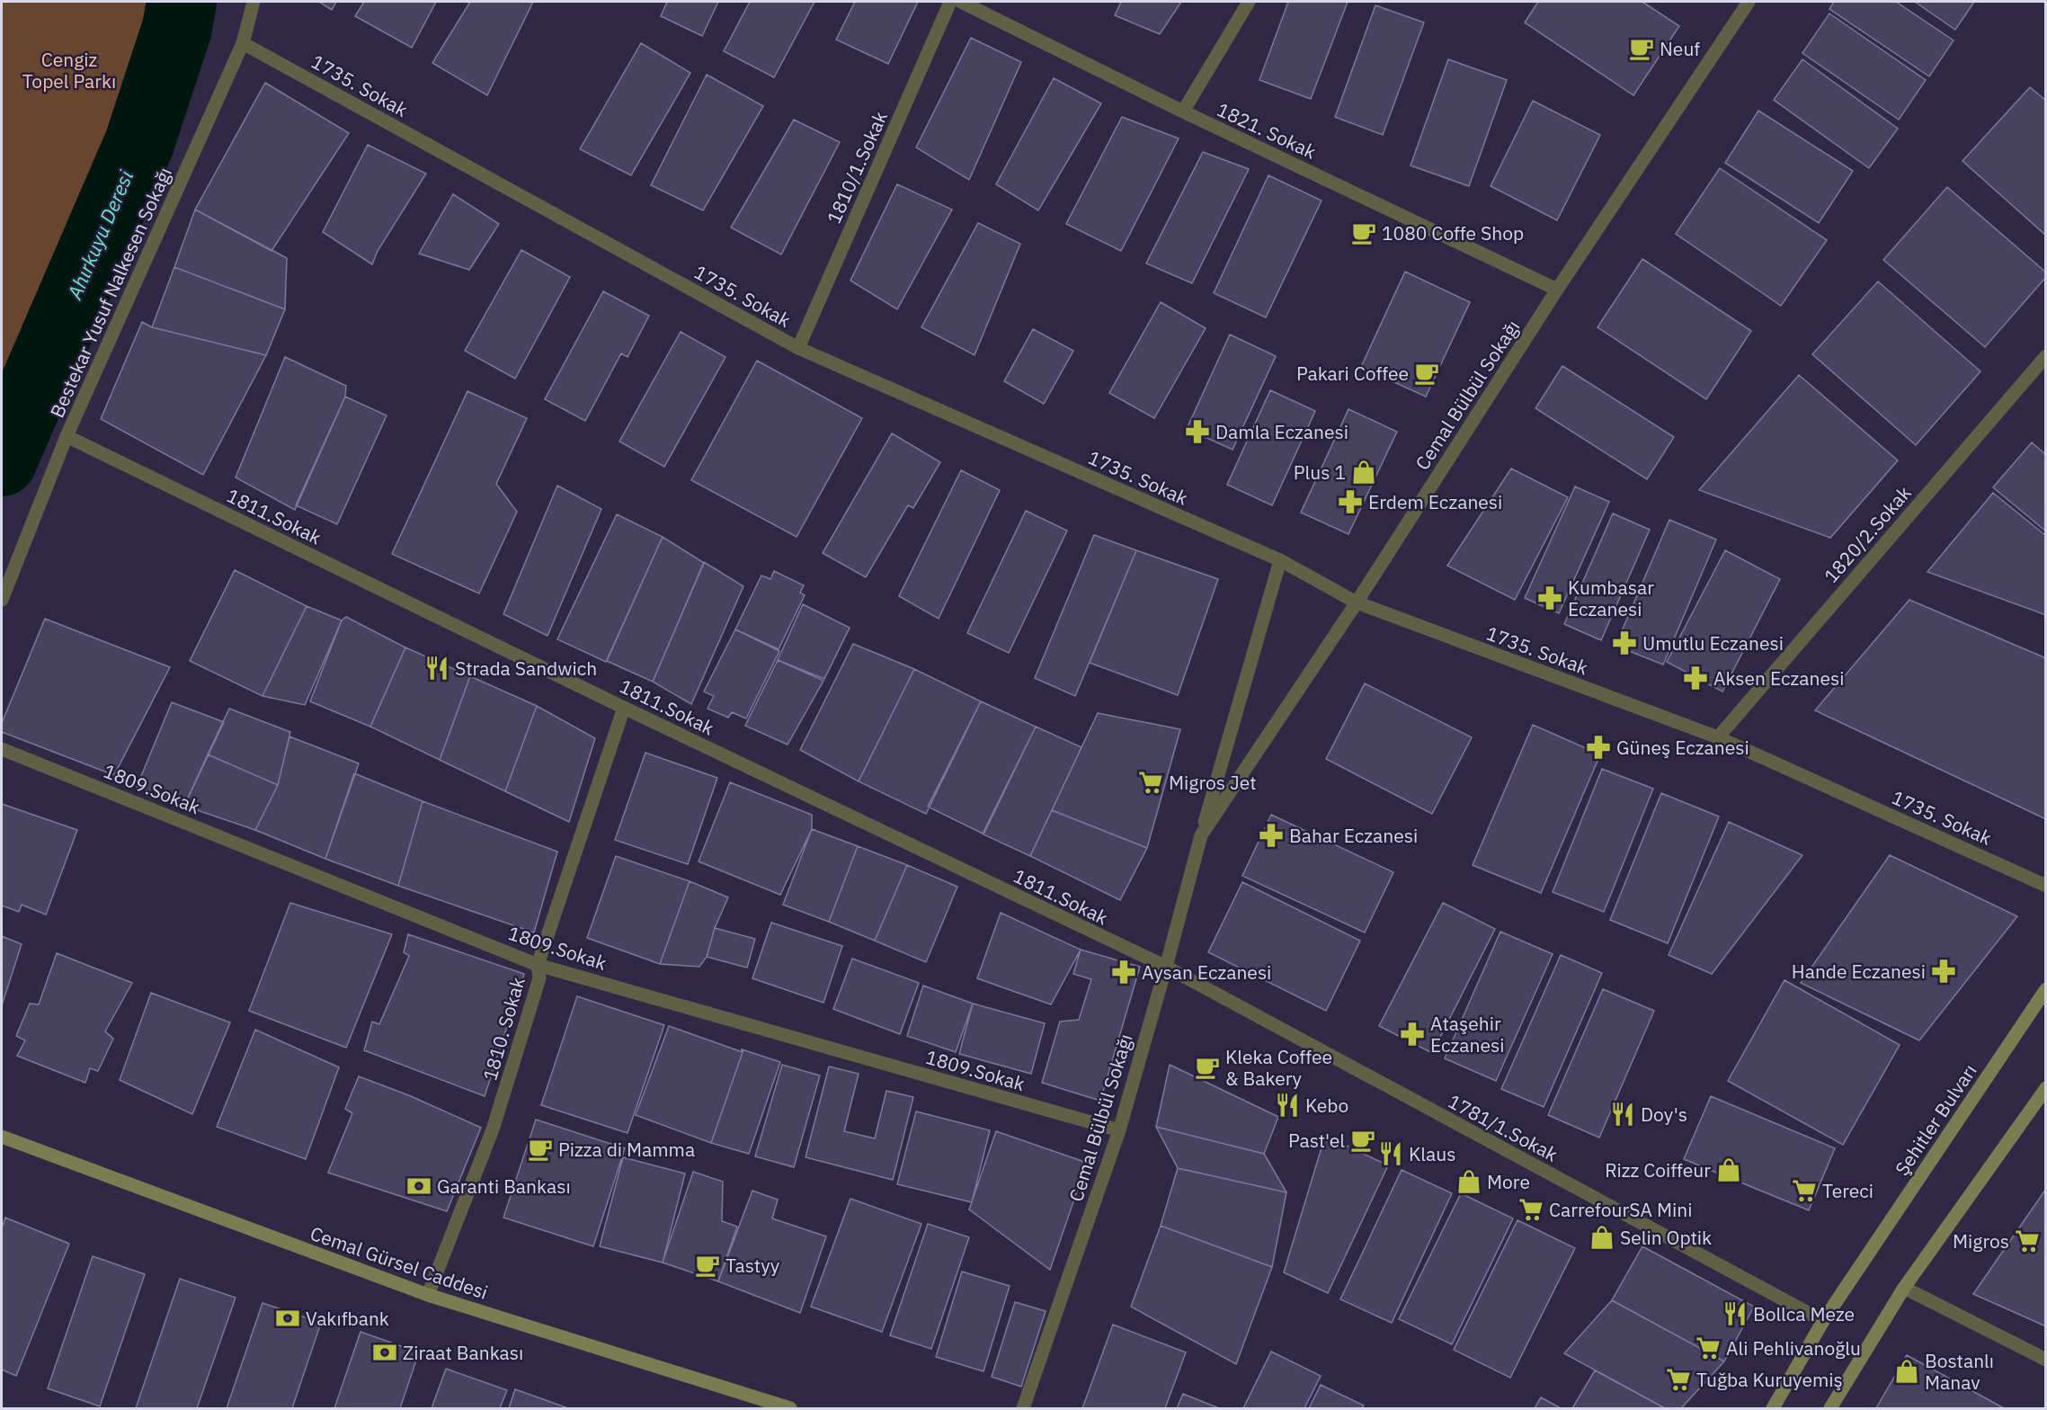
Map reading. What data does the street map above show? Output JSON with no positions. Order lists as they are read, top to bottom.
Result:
{
  "streets": {
    "street": [
      "1735. Sokak",
      "1821. Sokak",
      "1810/1.Sokak",
      "Bestekar Yusuf Nalkesen Sokağı",
      "Cemal Bülbül Sokağı",
      "1811.Sokak",
      "1820/2.Sokak",
      "1809.Sokak",
      "1810. Sokak",
      "Şehitler Bulvarı",
      "1781/1.Sokak",
      "Cemal Gürsel Caddesi"
    ]
  },
  "crossings": [
    ["1735. Sokak", "1810/1.Sokak"],
    ["1735. Sokak", "Bestekar Yusuf Nalkesen Sokağı"],
    ["1735. Sokak", "Cemal Bülbül Sokağı"],
    ["1735. Sokak", "1820/2.Sokak"],
    ["1821. Sokak", "Cemal Bülbül Sokağı"],
    ["Bestekar Yusuf Nalkesen Sokağı", "1811.Sokak"],
    ["Cemal Bülbül Sokağı", "1811.Sokak"],
    ["Cemal Bülbül Sokağı", "1809.Sokak"],
    ["Cemal Bülbül Sokağı", "1781/1.Sokak"],
    ["1811.Sokak", "1810. Sokak"],
    ["1811.Sokak", "1781/1.Sokak"],
    ["1809.Sokak", "1810. Sokak"],
    ["1810. Sokak", "Cemal Gürsel Caddesi"],
    ["Şehitler Bulvarı", "1781/1.Sokak"]
  ],
  "water": ["Ahırkuyu Deresi"],
  "parks": ["Cengiz Topel Parkı"],
  "places": {
    "cafe": [
      "Neuf",
      "1080 Coffe Shop",
      "Pakari Coffee",
      "Kleka Coffee & Bakery",
      "Past'el",
      "Pizza di Mamma",
      "Tastyy"
    ],
    "pharmacy": [
      "Damla Eczanesi",
      "Erdem Eczanesi",
      "Kumbasar Eczanesi",
      "Umutlu Eczanesi",
      "Aksen Eczanesi",
      "Güneş Eczanesi",
      "Bahar Eczanesi",
      "Hande Eczanesi",
      "Aysan Eczanesi",
      "Ataşehir Eczanesi"
    ],
    "shop": [
      "Plus 1",
      "Rizz Coiffeur",
      "More",
      "Selin Optik",
      "Bostanlı Manav"
    ],
    "restaurant": [
      "Strada Sandwich",
      "Kebo",
      "Doy's",
      "Klaus",
      "Bollca Meze"
    ],
    "supermarket": [
      "Migros Jet",
      "Tereci",
      "CarrefourSA Mini",
      "Migros",
      "Ali Pehlivanoğlu",
      "Tuğba Kuruyemiş"
    ],
    "bank": ["Garanti Bankası", "Vakıfbank", "Ziraat Bankası"]
  }
}
